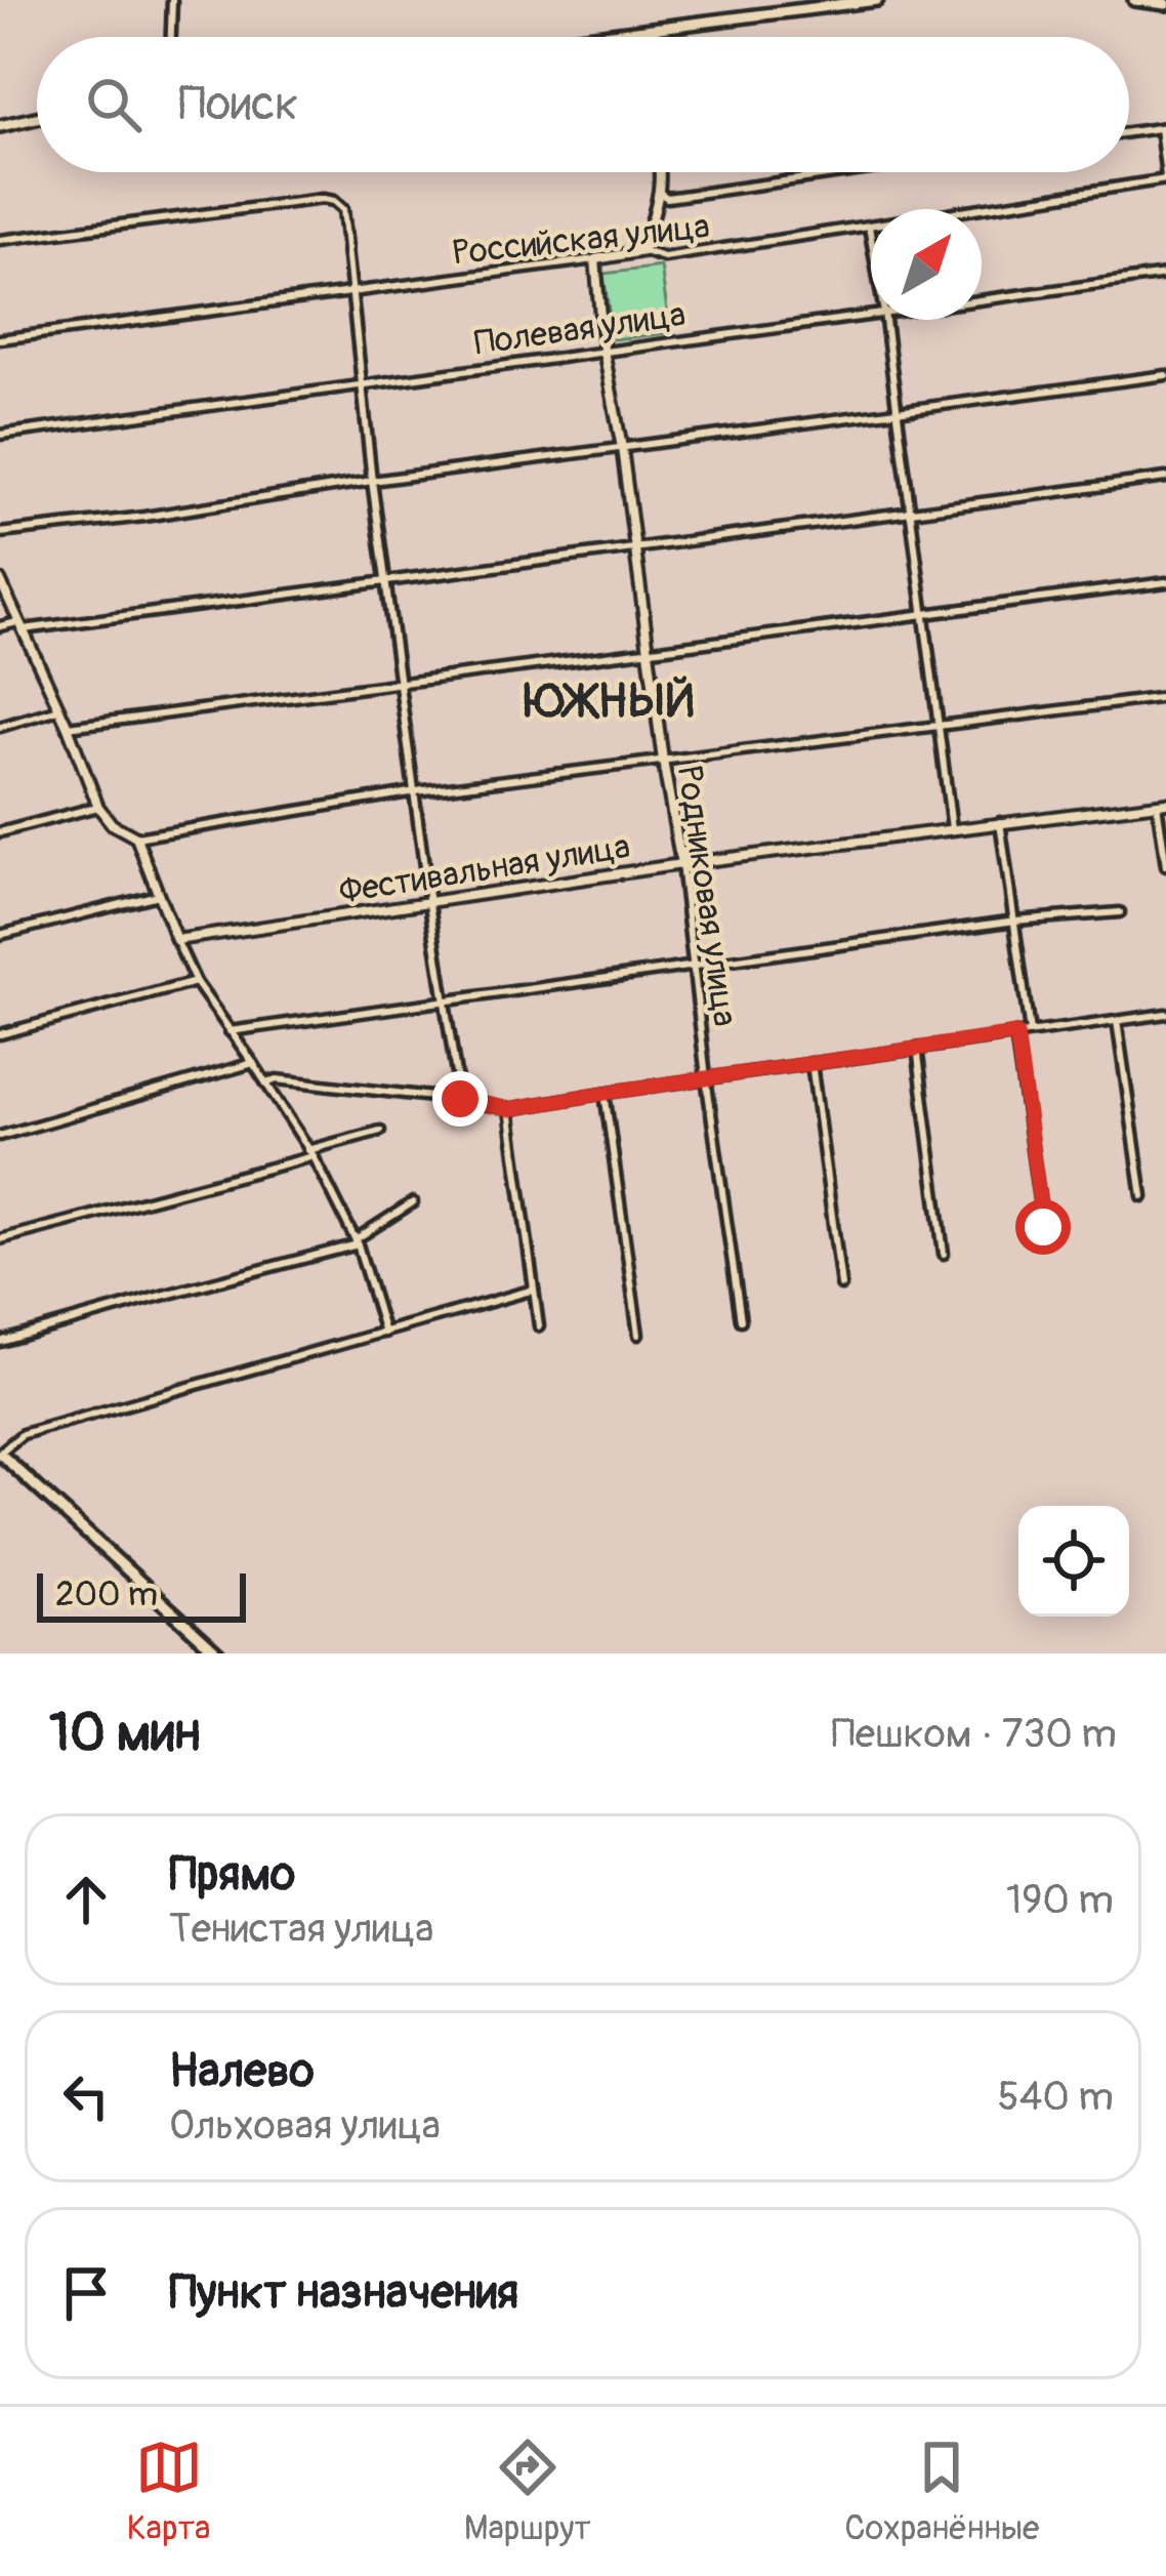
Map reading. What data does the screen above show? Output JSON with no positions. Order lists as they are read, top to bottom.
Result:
{
  "streets": {
    "street": [
      "Российская улица",
      "Полевая улица",
      "Фестивальная улица",
      "Родниковая улица"
    ]
  },
  "crossings": [
    ["Российская улица", "Родниковая улица"],
    ["Полевая улица", "Родниковая улица"],
    ["Фестивальная улица", "Родниковая улица"]
  ],
  "districts": ["ЮЖНЫЙ"],
  "scale_bar": "200 m",
  "north": "top right",
  "page": {
    "search": "Поиск",
    "scale": "200 m",
    "heading": ["10 мин", "Пешком · 730 m"],
    "list": [
      ["Прямо", "Тенистая улица", "190 m"],
      ["Налево", "Ольховая улица", "540 m"],
      "Пункт назначения"
    ],
    "nav": ["Карта", "Маршрут", "Сохранённые"]
  }
}
